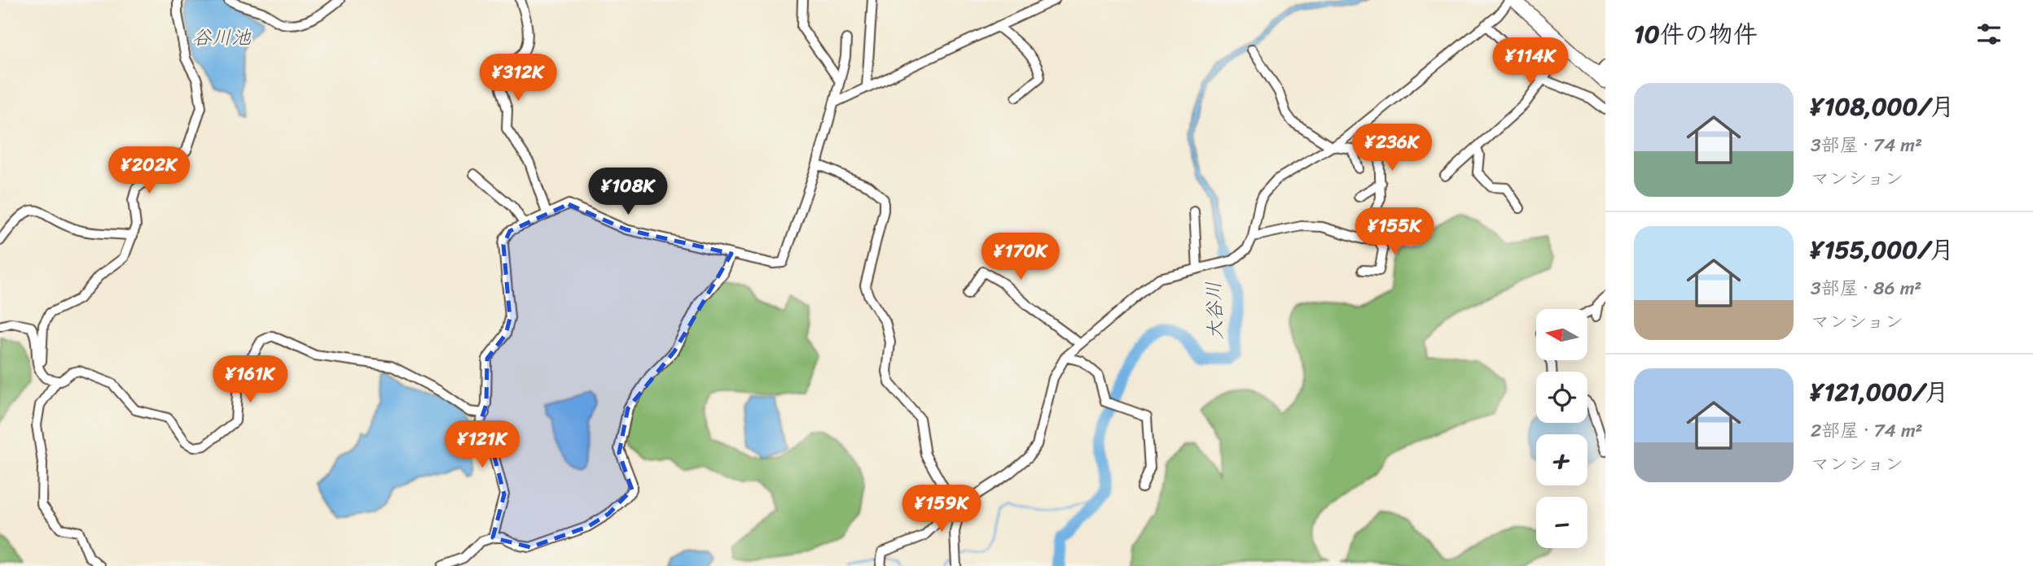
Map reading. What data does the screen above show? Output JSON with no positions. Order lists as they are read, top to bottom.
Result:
{
  "water": ["谷川池", "大谷川"],
  "north": "left",
  "page": {
    "heading": "10件の物件",
    "price": [
      "¥114K",
      "¥312K",
      "¥236K",
      "¥202K",
      "¥108K",
      "¥155K",
      "¥170K",
      "¥161K",
      "¥121K",
      "¥159K"
    ],
    "list": [
      {
        "name": "¥108,000/月",
        "note": "3部屋 · 74 m² · マンション"
      },
      {
        "name": "¥155,000/月",
        "note": "3部屋 · 86 m² · マンション"
      },
      {
        "name": "¥121,000/月",
        "note": "2部屋 · 74 m² · マンション"
      }
    ],
    "map_buttons": ["+", "−"]
  }
}
